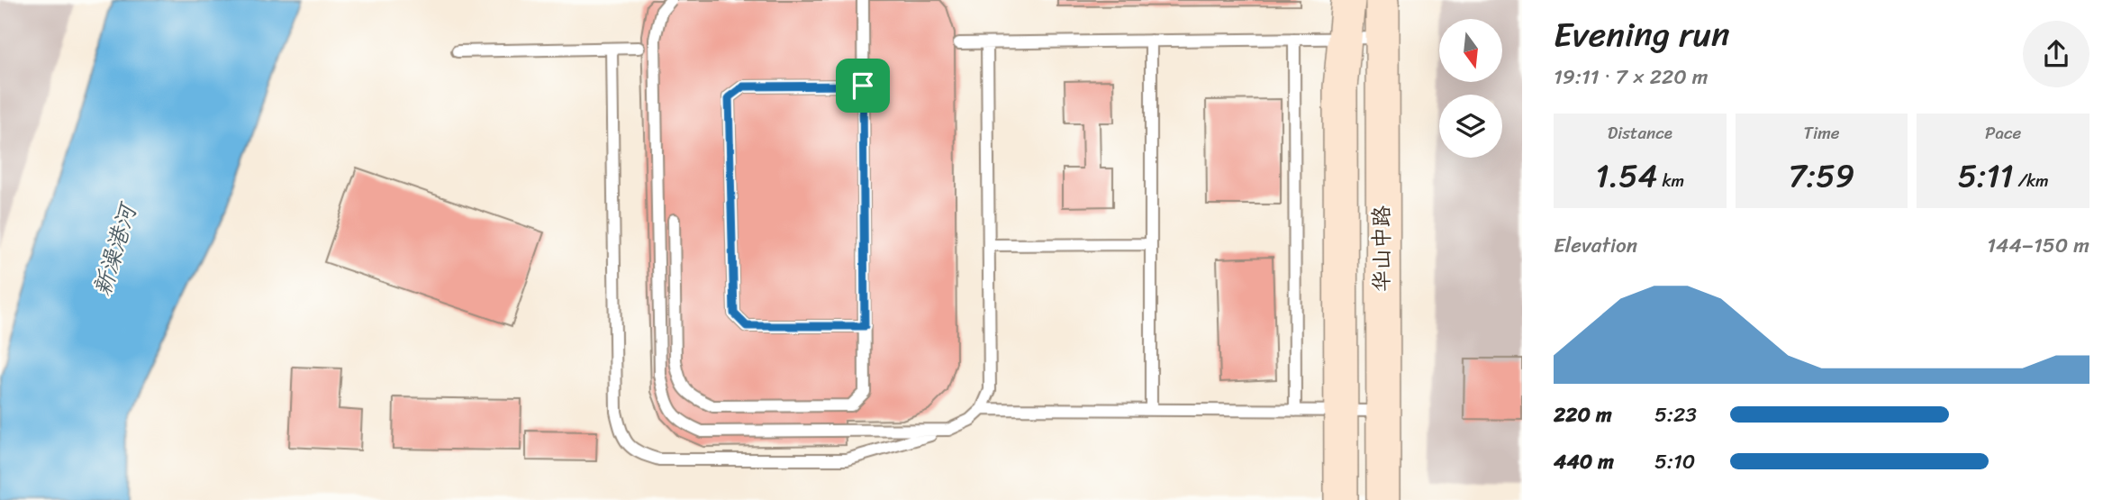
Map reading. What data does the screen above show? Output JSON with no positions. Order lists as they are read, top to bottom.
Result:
{
  "streets": {
    "main road": ["华山中路"]
  },
  "water": ["新澡港河"],
  "north": "bottom",
  "page": {
    "heading": ["Evening run", "19:11 · 7 × 220 m"],
    "stats": [
      ["Distance", "1.54 km"],
      ["Time", "7:59"],
      ["Pace", "5:11 /km"]
    ],
    "chart": ["Elevation", "144–150 m"],
    "list": [
      {
        "name": "220 m",
        "note": "5:23"
      },
      {
        "name": "440 m",
        "note": "5:10"
      }
    ]
  }
}
